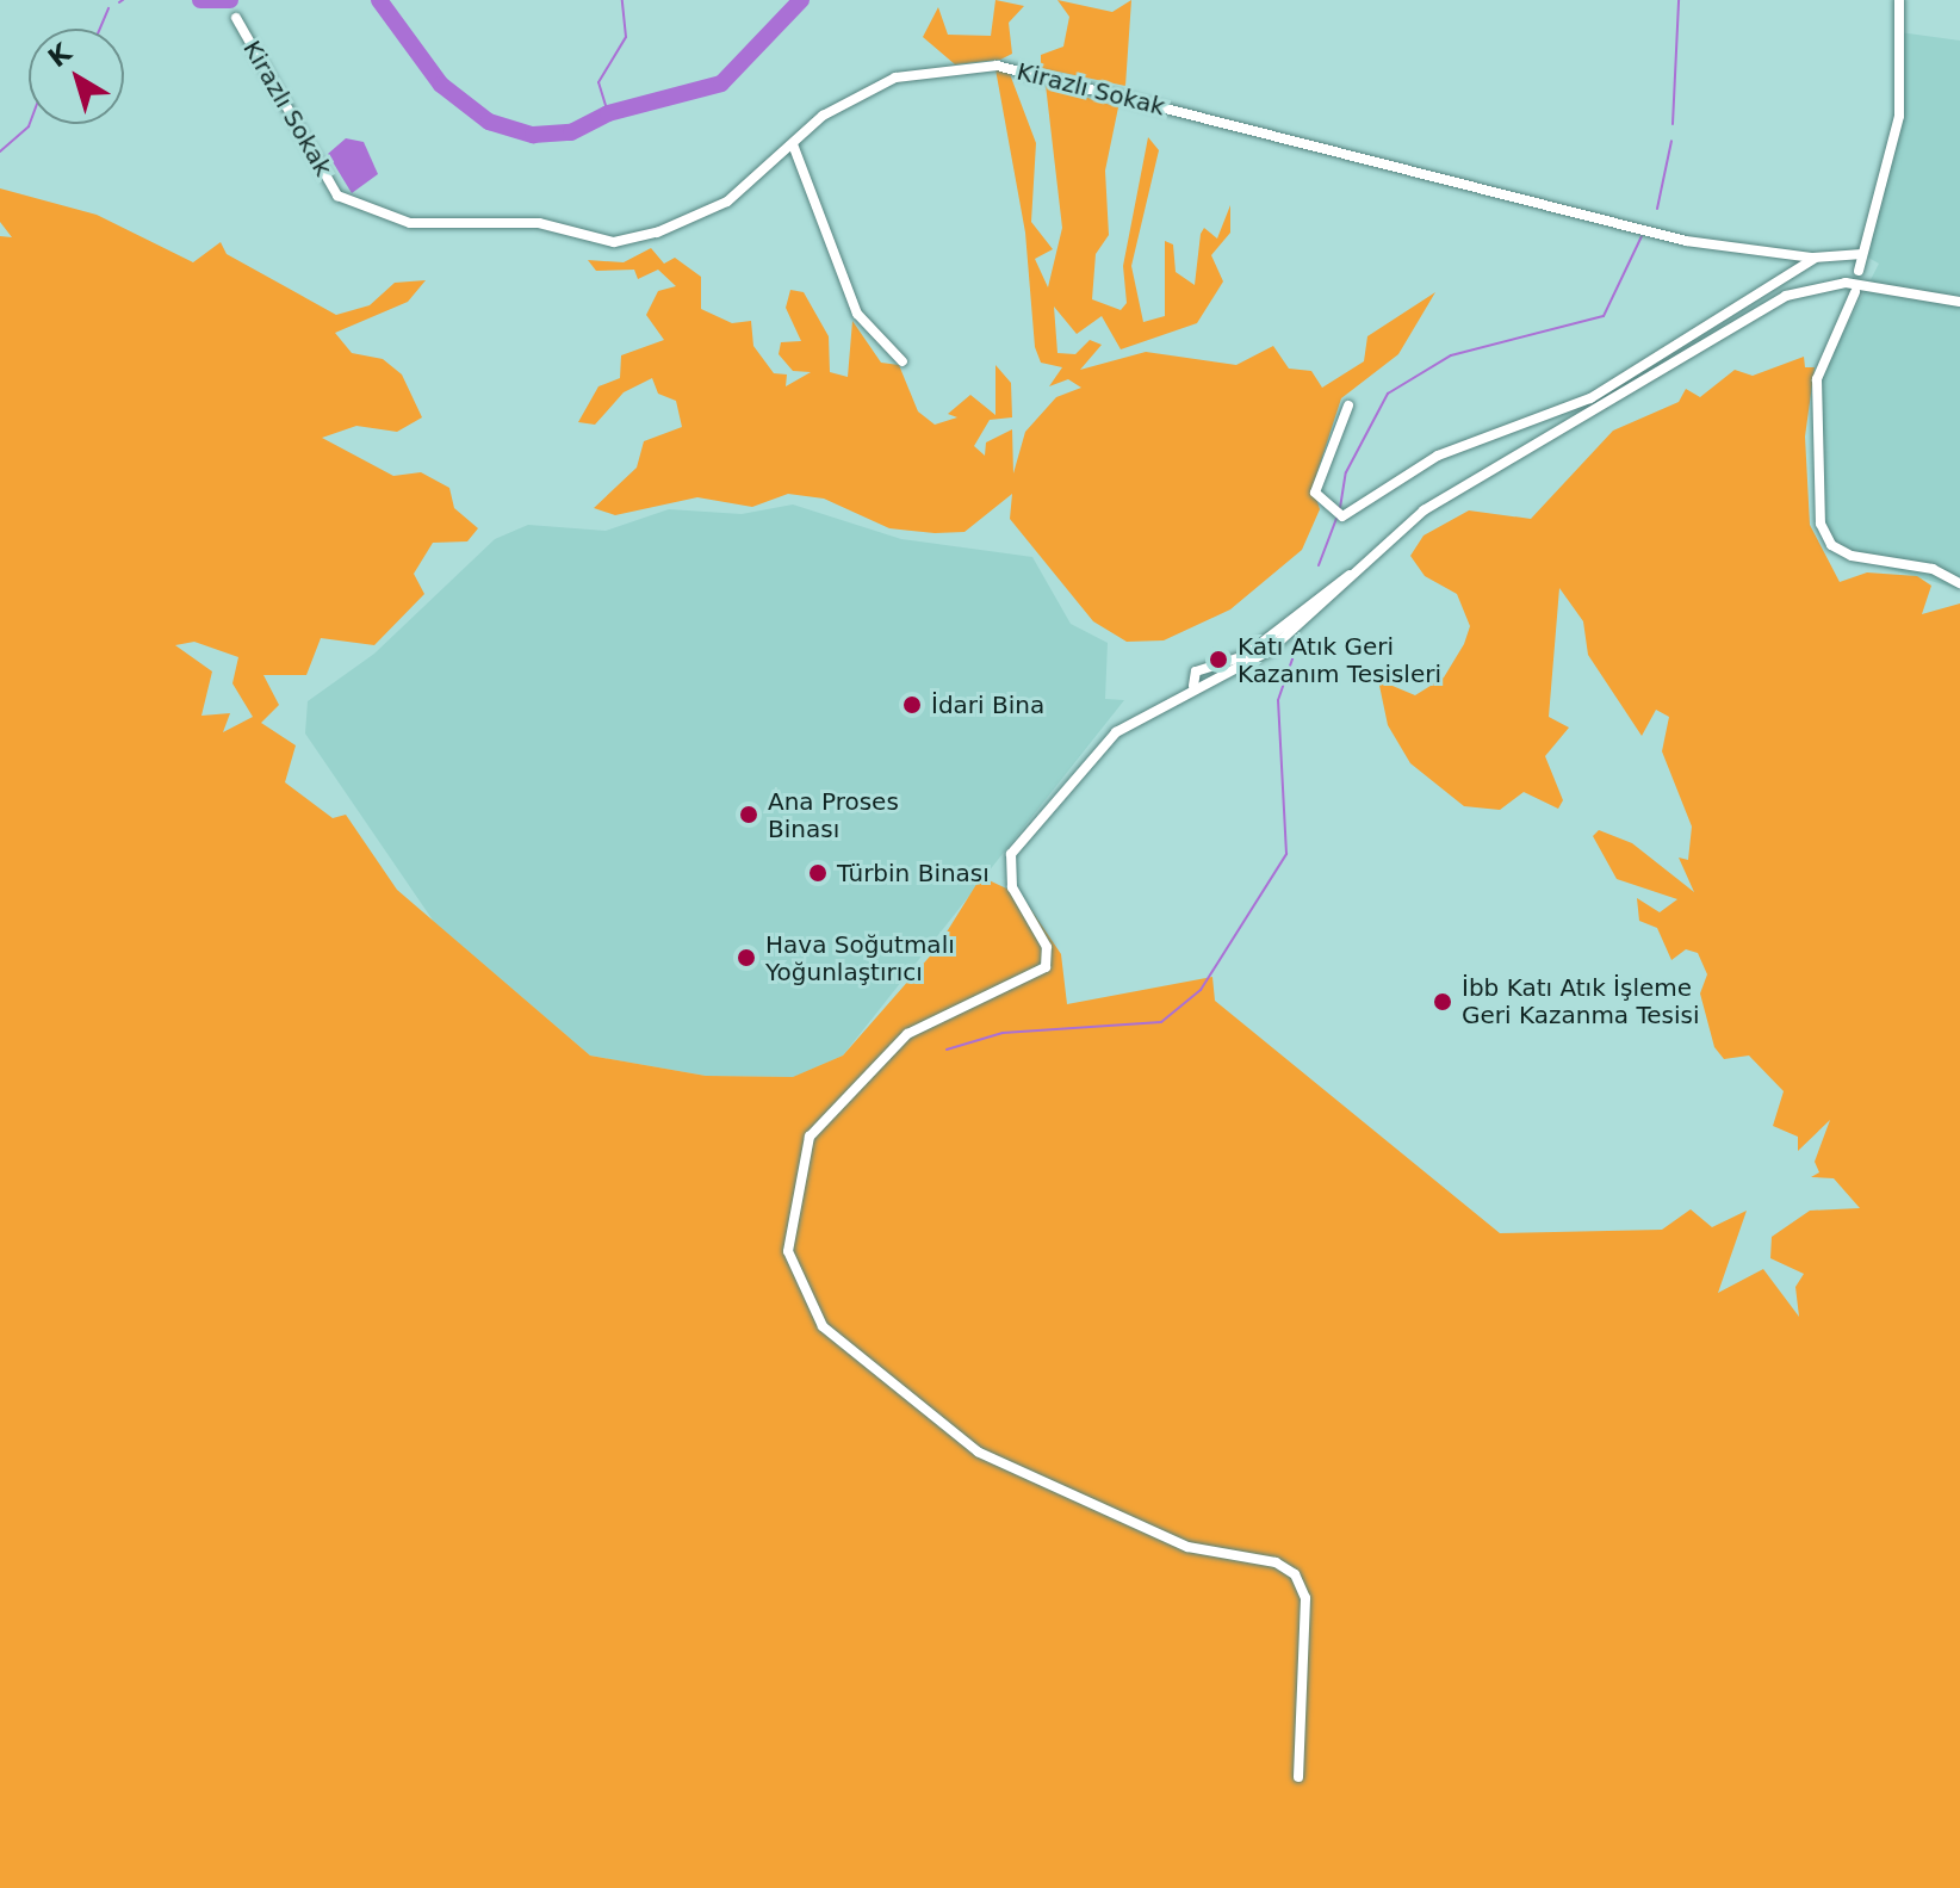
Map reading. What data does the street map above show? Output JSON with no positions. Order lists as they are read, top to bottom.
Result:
{
  "streets": {
    "street": ["Kirazlı Sokak"]
  },
  "places": [
    "Katı Atık Geri Kazanım Tesisleri",
    "İdari Bina",
    "Ana Proses Binası",
    "Türbin Binası",
    "Hava Soğutmalı Yoğunlaştırıcı",
    "İbb Katı Atık İşleme Geri Kazanma Tesisi"
  ],
  "north": "top left"
}
